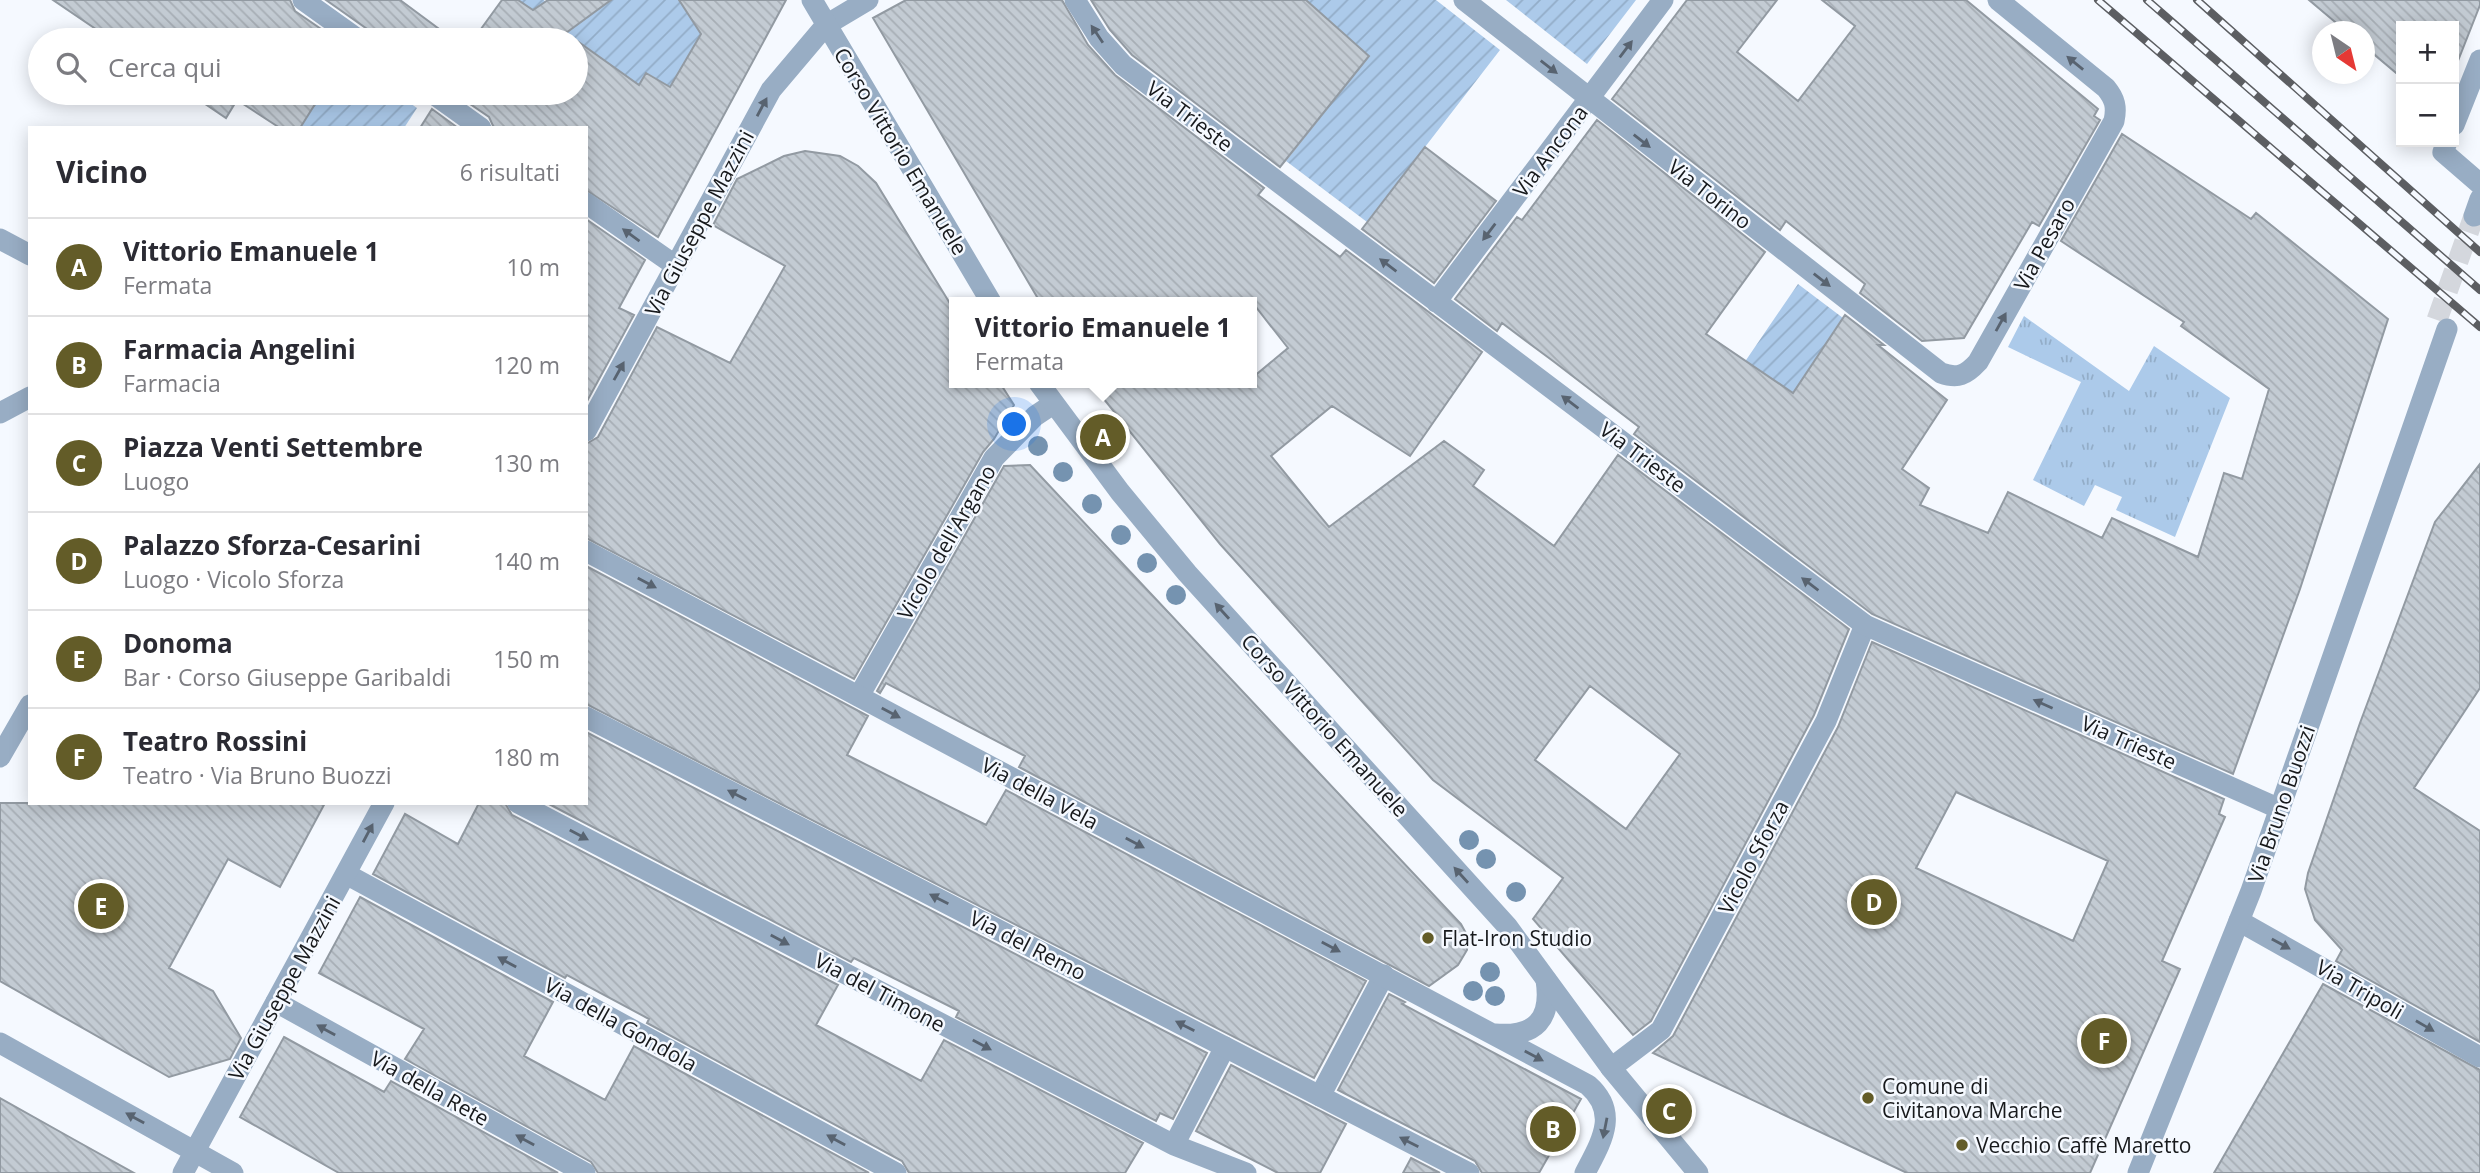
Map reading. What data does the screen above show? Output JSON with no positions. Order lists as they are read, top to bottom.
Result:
{
  "streets": {
    "street": [
      "Via Trieste",
      "Corso Vittorio Emanuele",
      "Via Ancona",
      "Via Torino",
      "Via Giuseppe Mazzini",
      "Via Pesaro",
      "Vicolo dell'Argano",
      "Via della Vela",
      "Via Bruno Buozzi",
      "Vicolo Sforza",
      "Via del Remo",
      "Via Tripoli",
      "Via del Timone",
      "Via della Gondola",
      "Via della Rete"
    ]
  },
  "crossings": [
    ["Via Trieste", "Via Ancona"],
    ["Via Trieste", "Via Bruno Buozzi"],
    ["Via Trieste", "Vicolo Sforza"],
    ["Corso Vittorio Emanuele", "Via Giuseppe Mazzini"],
    ["Corso Vittorio Emanuele", "Vicolo dell'Argano"],
    ["Corso Vittorio Emanuele", "Vicolo Sforza"],
    ["Via Ancona", "Via Torino"],
    ["Via Torino", "Via Pesaro"],
    ["Via Giuseppe Mazzini", "Via della Gondola"],
    ["Via Giuseppe Mazzini", "Via della Rete"],
    ["Vicolo dell'Argano", "Via della Vela"],
    ["Via Bruno Buozzi", "Via Tripoli"]
  ],
  "one_way": [
    "Via Trieste",
    "Corso Vittorio Emanuele",
    "Via Torino",
    "Via Giuseppe Mazzini",
    "Via della Vela",
    "Via del Remo",
    "Via Tripoli",
    "Via del Timone",
    "Via della Gondola",
    "Via della Rete"
  ],
  "places": ["Flat-Iron Studio", "Comune di Civitanova Marche", "Vecchio Caffè Maretto"],
  "north": "bottom right",
  "page": {
    "map_buttons": ["+", "−"],
    "search": "Cerca qui",
    "heading": ["Vicino", "6 risultati"],
    "list": [
      {
        "mark": "A",
        "name": "Vittorio Emanuele 1",
        "note": "Fermata",
        "value": "10 m"
      },
      {
        "mark": "B",
        "name": "Farmacia Angelini",
        "note": "Farmacia",
        "value": "120 m"
      },
      {
        "mark": "C",
        "name": "Piazza Venti Settembre",
        "note": "Luogo",
        "value": "130 m"
      },
      {
        "mark": "D",
        "name": "Palazzo Sforza-Cesarini",
        "note": "Luogo · Vicolo Sforza",
        "value": "140 m"
      },
      {
        "mark": "E",
        "name": "Donoma",
        "note": "Bar · Corso Giuseppe Garibaldi",
        "value": "150 m"
      },
      {
        "mark": "F",
        "name": "Teatro Rossini",
        "note": "Teatro · Via Bruno Buozzi",
        "value": "180 m"
      }
    ],
    "popup": ["Vittorio Emanuele 1", "Fermata"],
    "pins": [
      "A",
      "D",
      "E",
      "F",
      "C",
      "B"
    ]
  }
}
